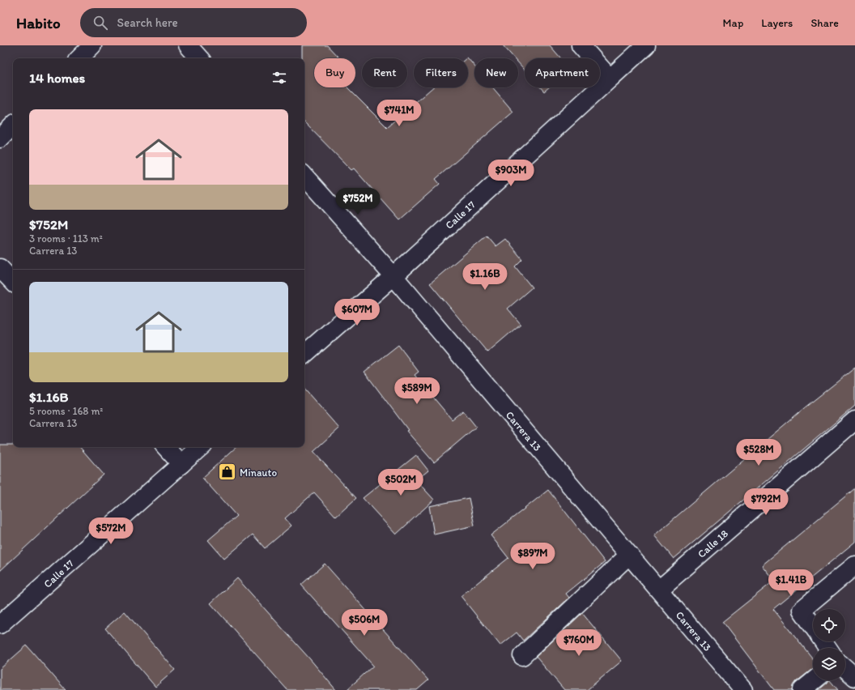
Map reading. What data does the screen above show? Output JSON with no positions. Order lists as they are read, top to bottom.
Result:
{
  "streets": {
    "street": ["Calle 17", "Carrera 13", "Calle 18"]
  },
  "crossings": [
    ["Calle 17", "Carrera 13"],
    ["Carrera 13", "Calle 18"]
  ],
  "places": {
    "shop": ["Minauto"]
  },
  "page": {
    "header": "Habito",
    "search": "Search here",
    "nav": ["Map", "Layers", "Share"],
    "chip": [
      "Buy",
      "Rent",
      "Filters",
      "New",
      "Apartment"
    ],
    "heading": "14 homes",
    "list": [
      {
        "name": "$752M",
        "note": "3 rooms · 113 m² · Carrera 13"
      },
      {
        "name": "$1.16B",
        "note": "5 rooms · 168 m² · Carrera 13"
      }
    ],
    "price": [
      "$741M",
      "$903M",
      "$752M",
      "$1.16B",
      "$607M",
      "$589M",
      "$528M",
      "$502M",
      "$792M",
      "$572M",
      "$897M",
      "$1.41B",
      "$506M",
      "$760M"
    ]
  }
}
